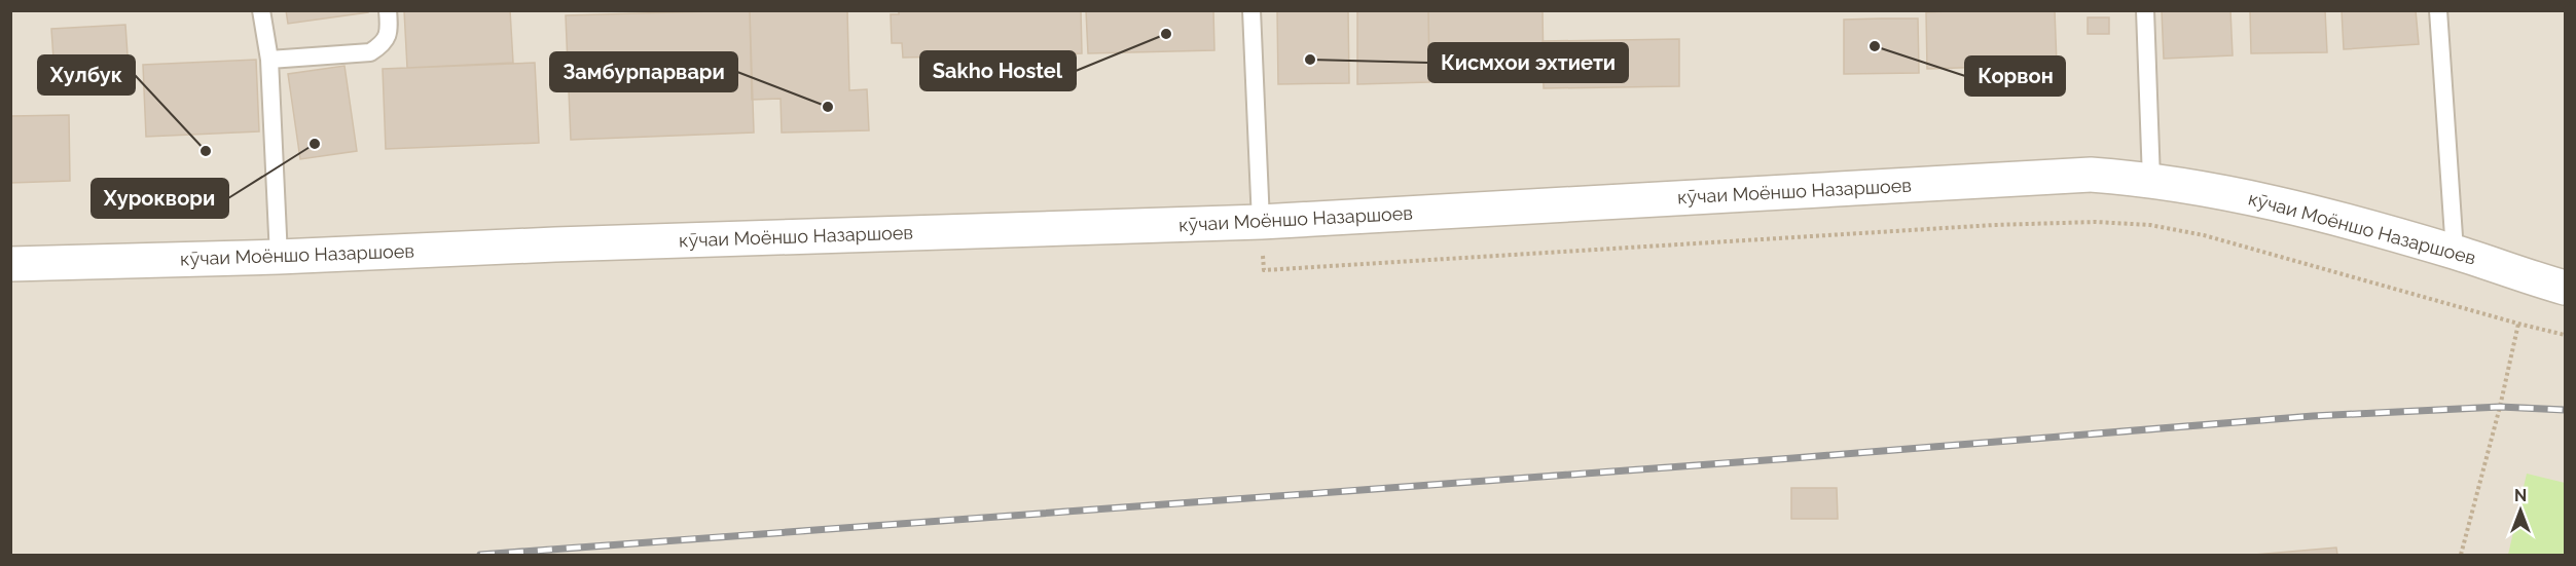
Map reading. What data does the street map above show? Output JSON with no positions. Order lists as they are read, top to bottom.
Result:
{
  "streets": {
    "street": ["кӯчаи Моёншо Назаршоев"]
  },
  "places": [
    "Sakho Hostel",
    "Корвон",
    "Кисмхои эхтиети",
    "Замбурпарвари",
    "Хуроквори",
    "Хулбук"
  ],
  "north": "top"
}
